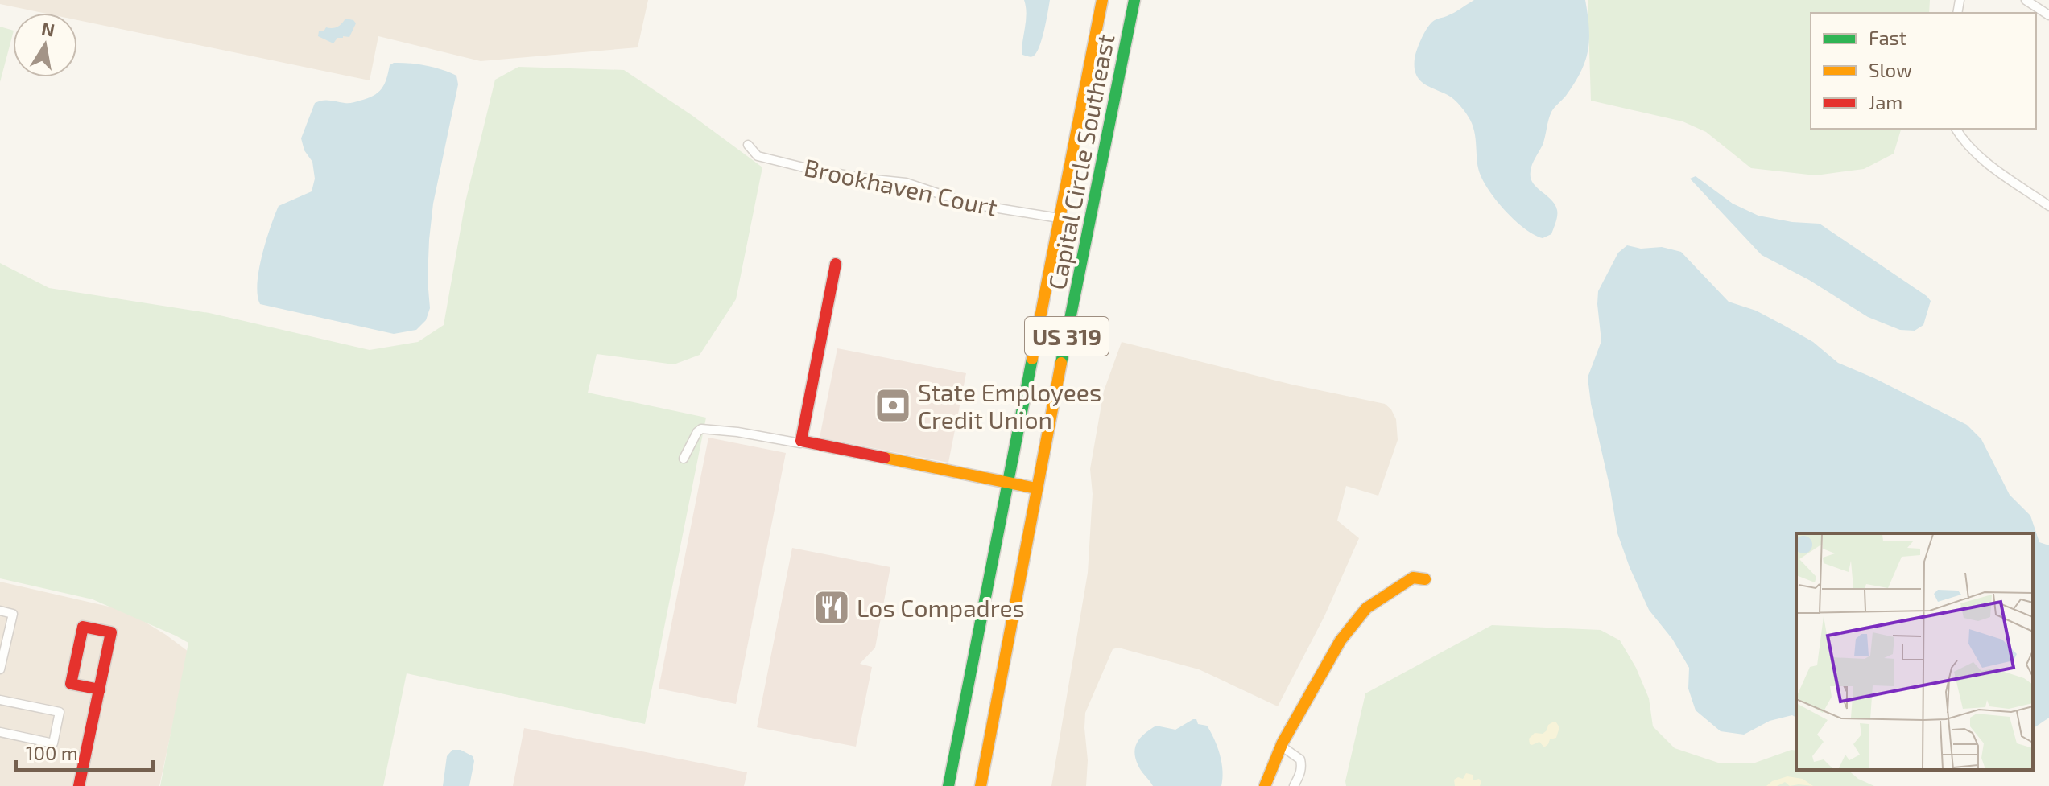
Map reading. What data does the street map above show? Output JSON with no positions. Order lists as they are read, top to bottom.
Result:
{
  "streets": {
    "main road": ["Capital Circle Southeast", "US 319"],
    "street": ["Brookhaven Court"]
  },
  "crossings": [
    ["Capital Circle Southeast", "Brookhaven Court"]
  ],
  "places": {
    "bank": ["State Employees Credit Union"],
    "restaurant": ["Los Compadres"]
  },
  "legend": ["Fast", "Slow", "Jam"],
  "scale_bar": "100 m",
  "north": "top"
}
